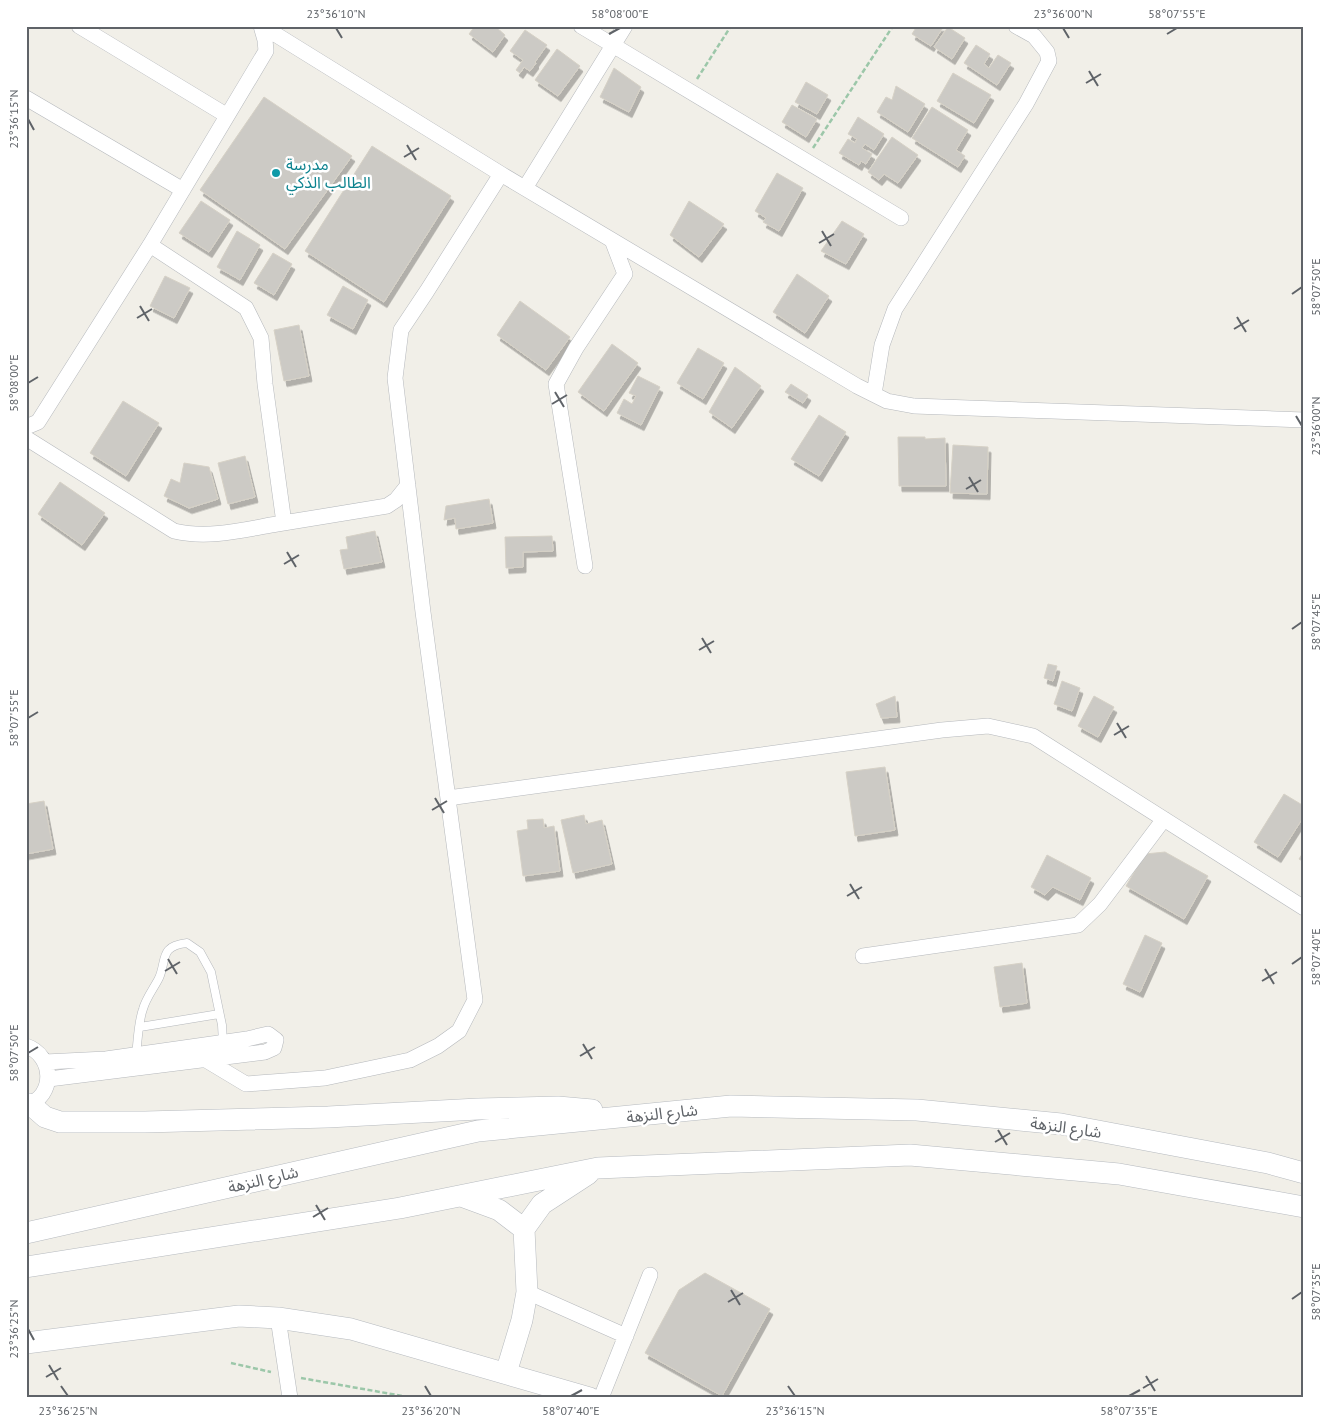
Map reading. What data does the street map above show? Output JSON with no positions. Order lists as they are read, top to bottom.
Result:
{
  "streets": {
    "main road": ["شارع النزهة"]
  },
  "places": ["مدرسة الطالب الذكي"],
  "coordinates": [
    "23°36'10\"N",
    "58°08'00\"E",
    "23°36'00\"N",
    "58°07'55\"E",
    "23°36'15\"N",
    "58°07'50\"E",
    "58°07'45\"E",
    "58°07'40\"E",
    "58°07'35\"E",
    "23°36'25\"N",
    "23°36'20\"N"
  ]
}
